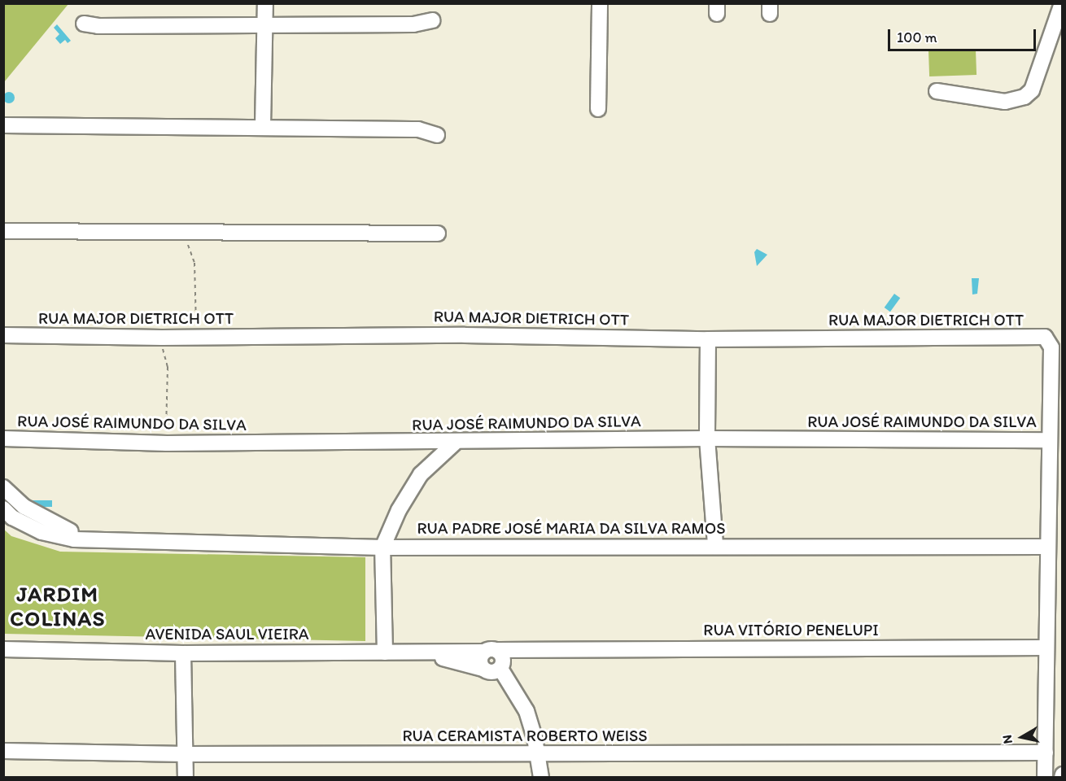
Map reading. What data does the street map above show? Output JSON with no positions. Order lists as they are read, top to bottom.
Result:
{
  "streets": {
    "street": [
      "RUA MAJOR DIETRICH OTT",
      "RUA JOSÉ RAIMUNDO DA SILVA",
      "RUA PADRE JOSÉ MARIA DA SILVA RAMOS",
      "RUA VITÓRIO PENELUPI",
      "AVENIDA SAUL VIEIRA",
      "RUA CERAMISTA ROBERTO WEISS"
    ]
  },
  "crossings": [
    ["RUA MAJOR DIETRICH OTT", "RUA JOSÉ RAIMUNDO DA SILVA"],
    ["RUA VITÓRIO PENELUPI", "AVENIDA SAUL VIEIRA"]
  ],
  "districts": ["JARDIM COLINAS"],
  "scale_bar": "100 m",
  "north": "left"
}
